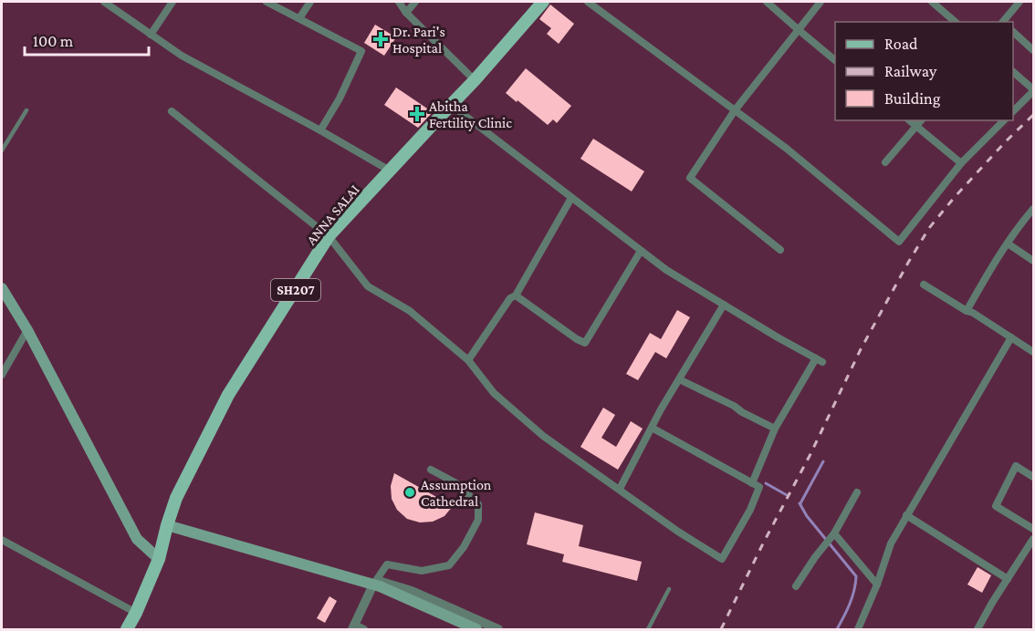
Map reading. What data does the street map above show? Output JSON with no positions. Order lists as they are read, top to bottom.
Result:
{
  "streets": {
    "main road": ["ANNA SALAI", "SH207"]
  },
  "places": {
    "health": ["Dr. Pari's Hospital", "Abitha Fertility Clinic"],
    "other": ["Assumption Cathedral"]
  },
  "legend": ["Road", "Railway", "Building"],
  "scale_bar": "100 m"
}
